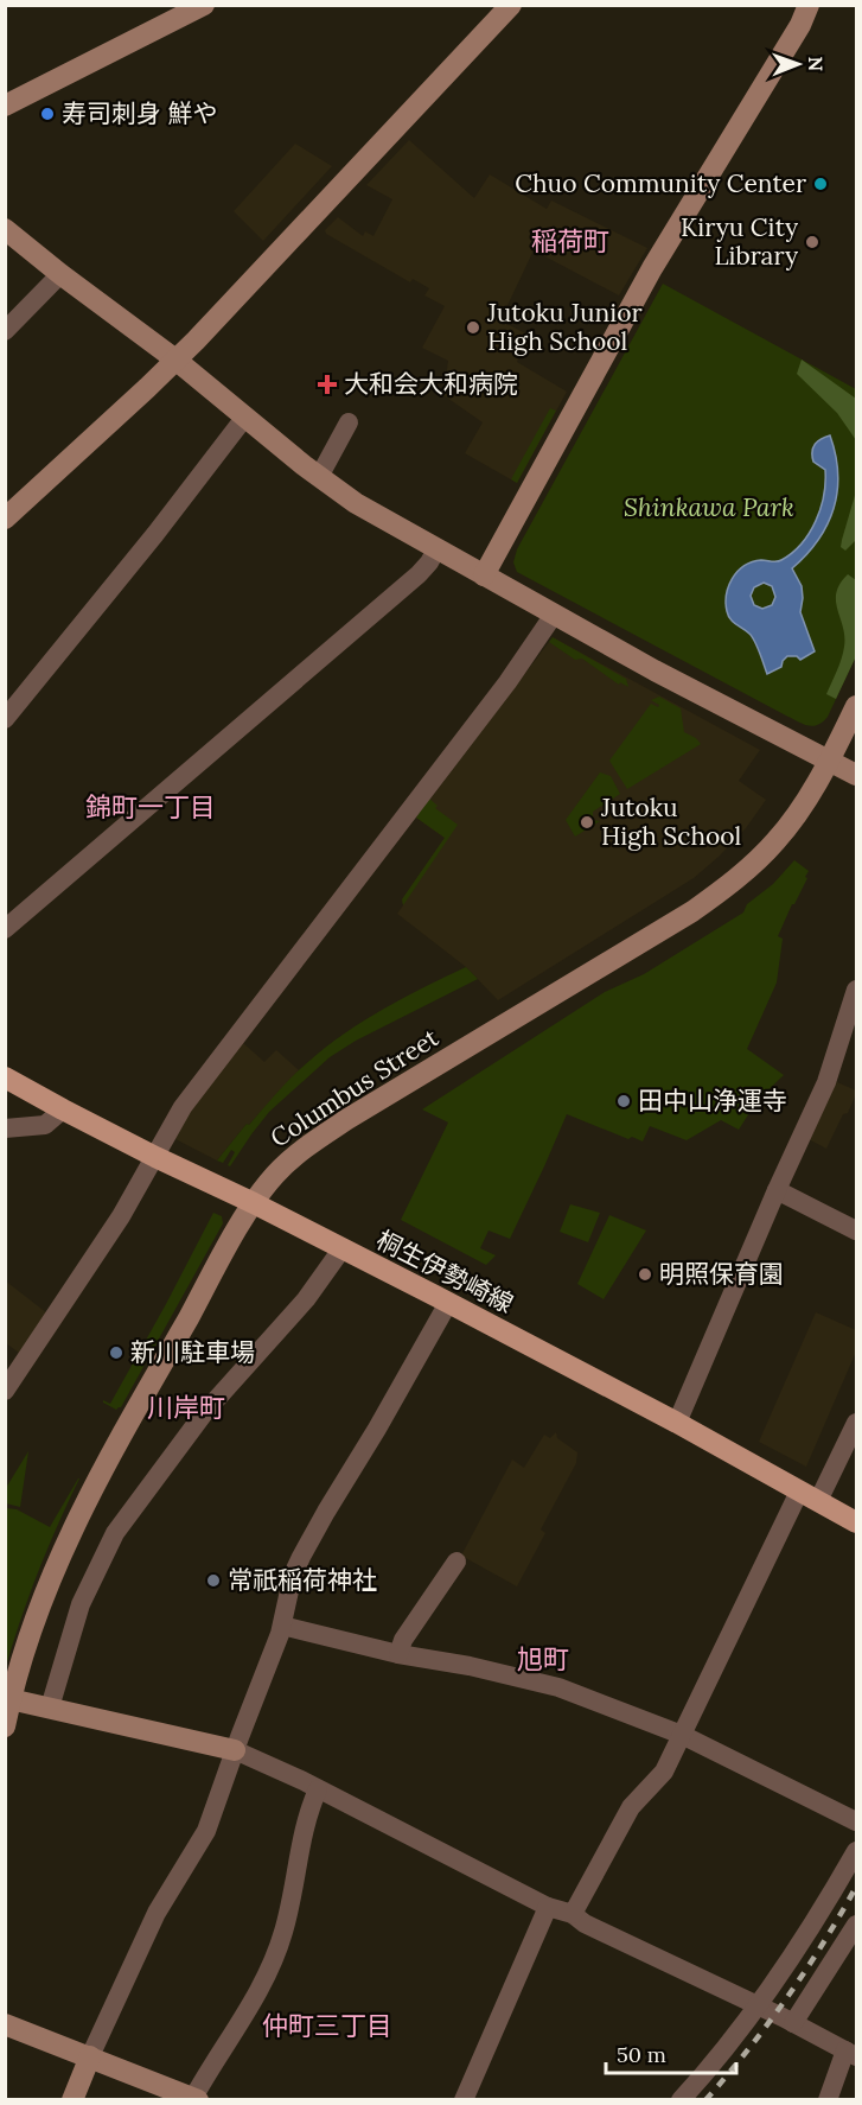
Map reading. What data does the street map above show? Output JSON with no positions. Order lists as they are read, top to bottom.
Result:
{
  "streets": {
    "main road": ["桐生伊勢崎線"],
    "street": ["Columbus Street"]
  },
  "crossings": [
    ["Columbus Street", "桐生伊勢崎線"]
  ],
  "districts": [
    "稲荷町",
    "錦町一丁目",
    "川岸町",
    "旭町",
    "仲町三丁目"
  ],
  "parks": ["Shinkawa Park"],
  "places": {
    "other": [
      "寿司刺身 鮮や",
      "Chuo Community Center",
      "Kiryu City Library",
      "Jutoku Junior High School",
      "Jutoku High School",
      "田中山浄運寺",
      "明照保育園",
      "新川駐車場",
      "常祇稲荷神社"
    ],
    "health": ["大和会大和病院"]
  },
  "scale_bar": "50 m",
  "north": "right"
}
